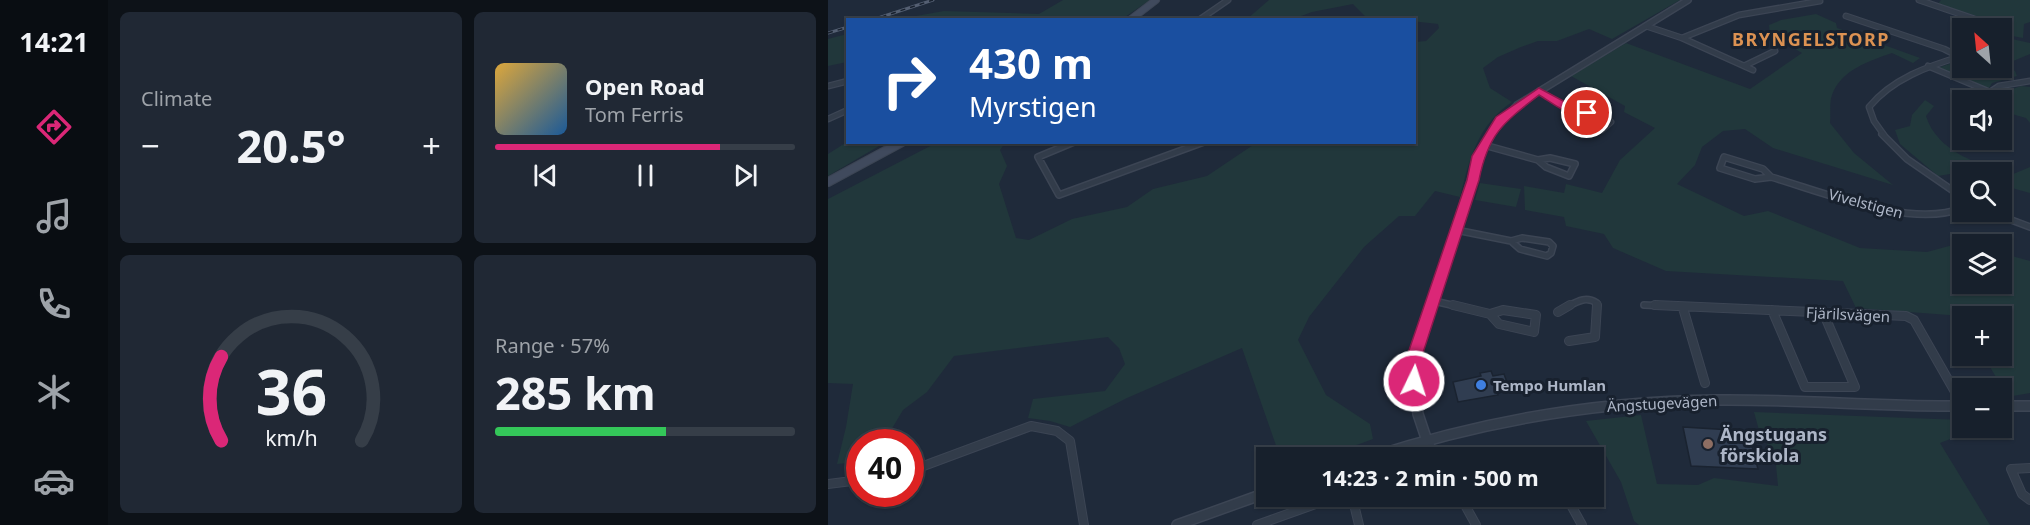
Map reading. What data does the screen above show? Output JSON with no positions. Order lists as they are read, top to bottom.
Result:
{
  "streets": {
    "street": ["Vivelstigen", "Fjärilsvägen", "Ängstugevägen"]
  },
  "districts": ["BRYNGELSTORP"],
  "places": ["Tempo Humlan", "Ängstugans förskiola"],
  "north": "top left",
  "page": {
    "tabs": "14:21",
    "tile": [
      "Climate",
      ["Range · 57%", "285 km"]
    ],
    "map_buttons": ["+", "−"],
    "turn": ["430 m", "Myrstigen"],
    "song": ["Open Road", "Tom Ferris"],
    "heat": ["−", "20.5°", "+"],
    "limit": "40",
    "trip": "14:23 · 2 min · 500 m",
    "gauge": ["36", "km/h"]
  }
}
